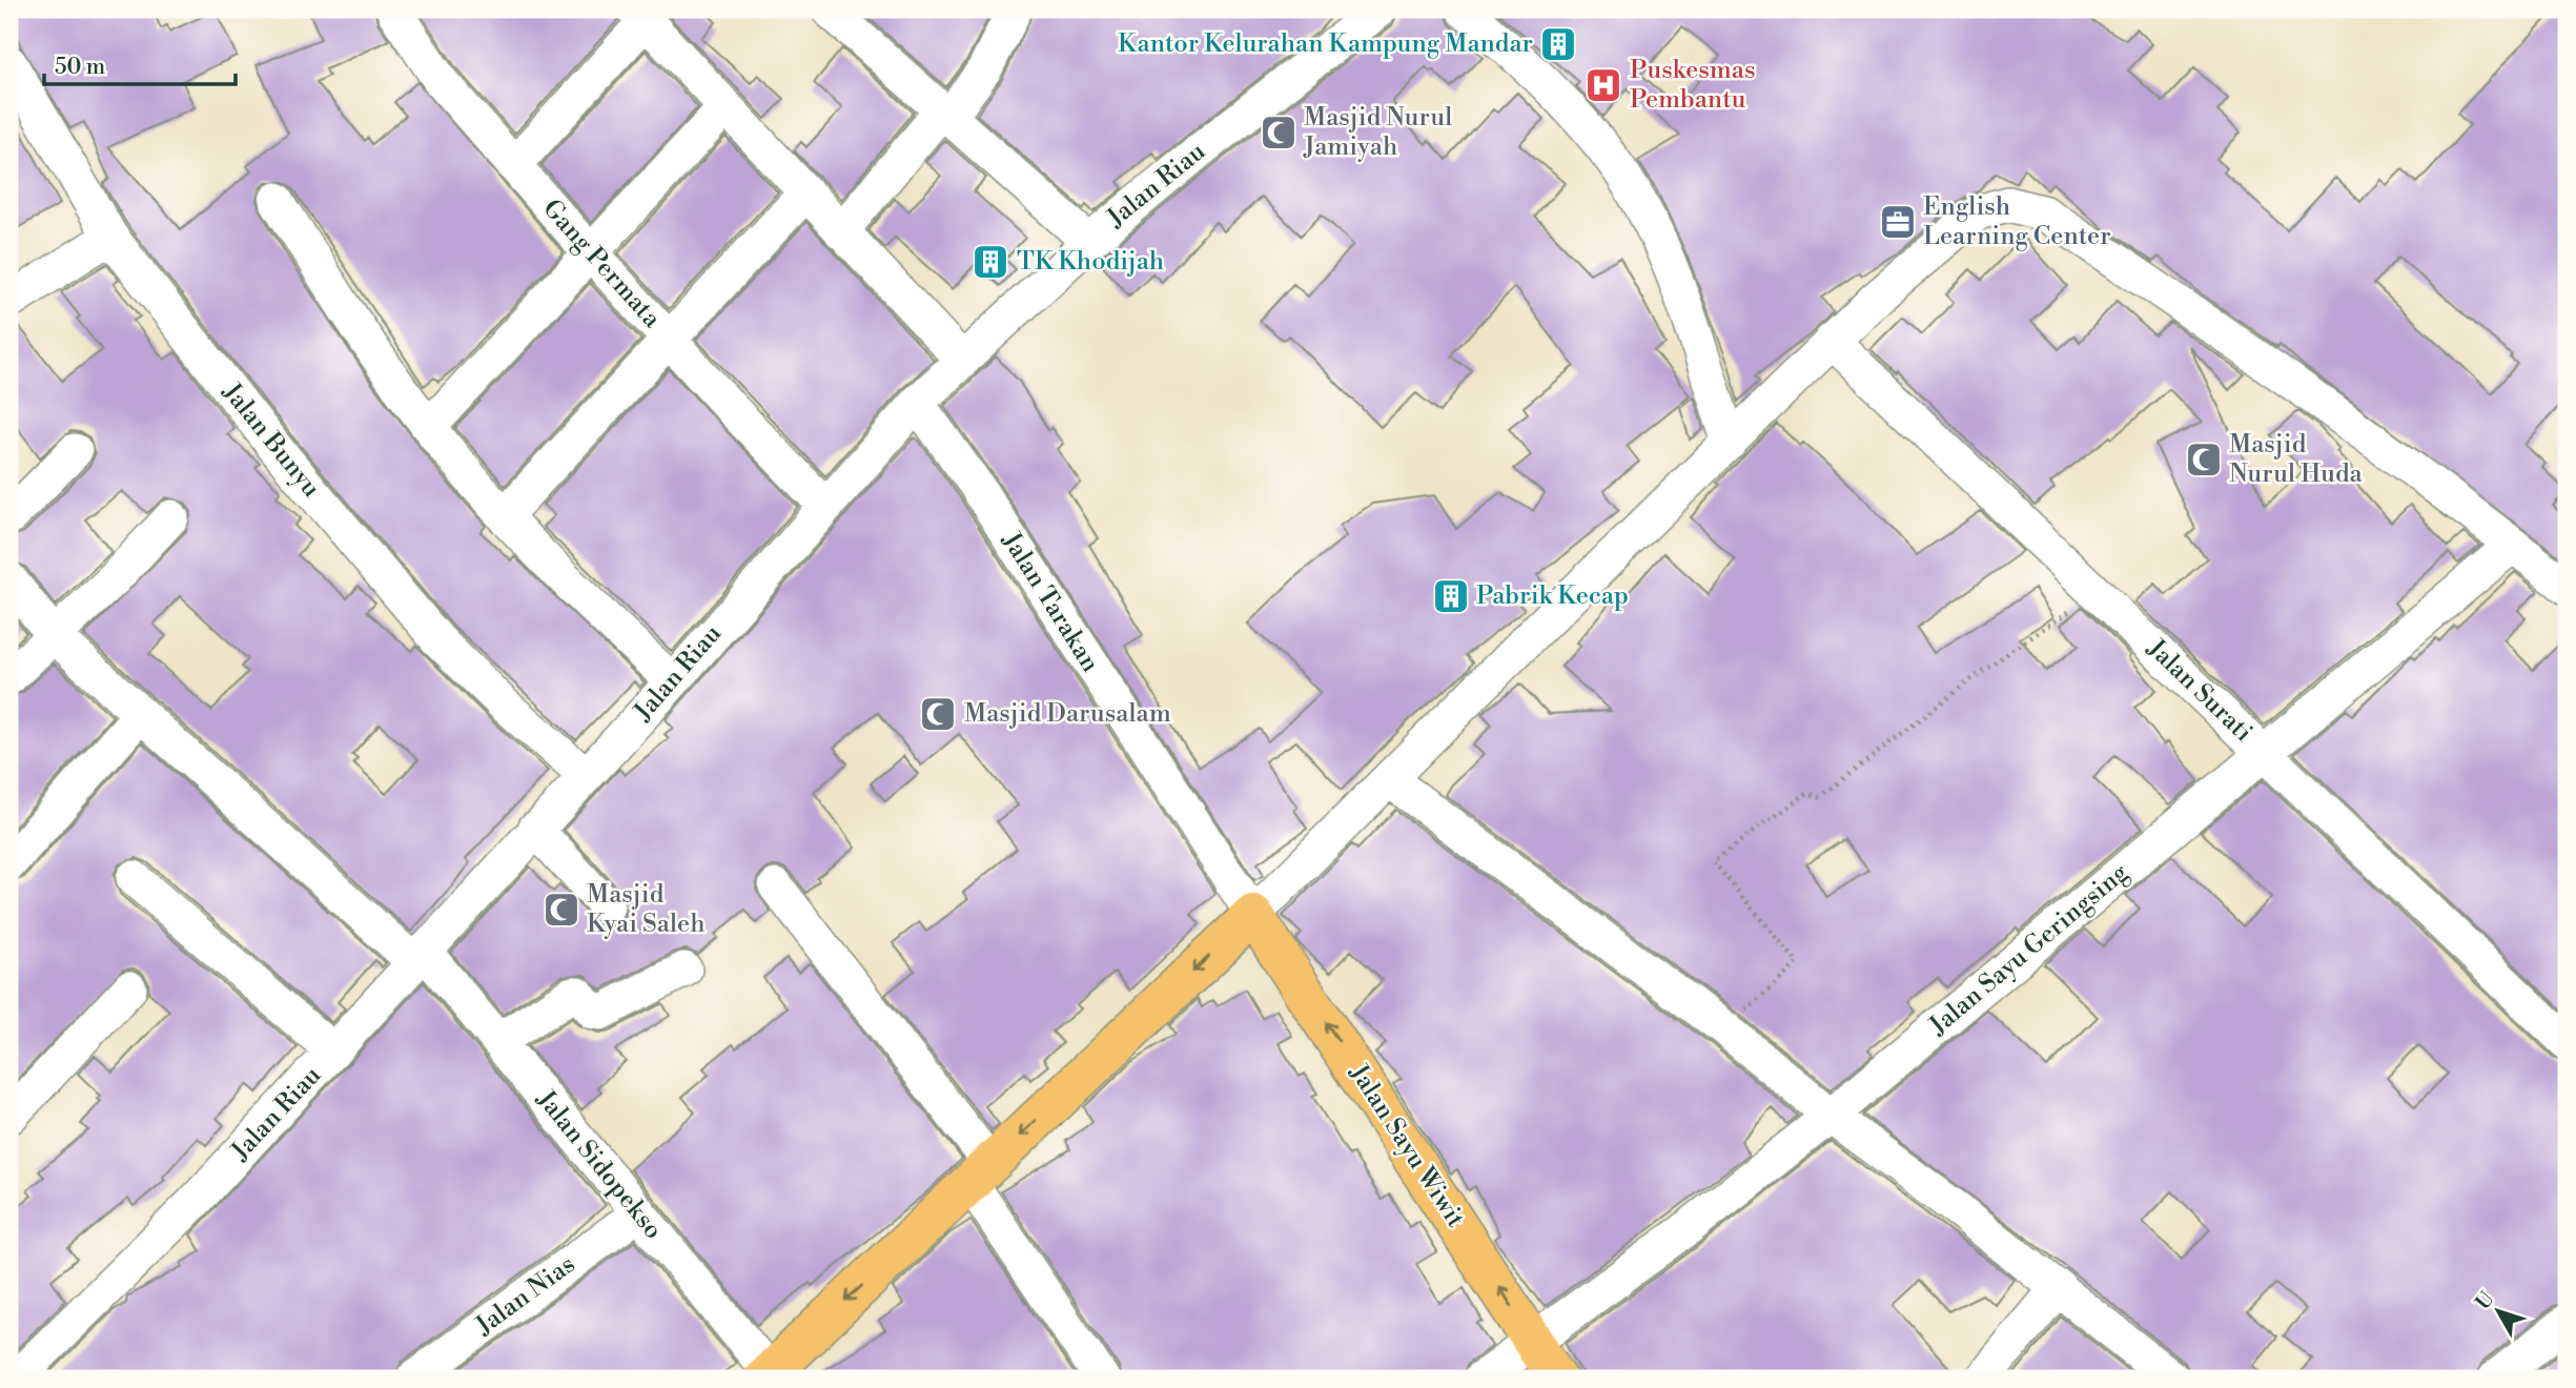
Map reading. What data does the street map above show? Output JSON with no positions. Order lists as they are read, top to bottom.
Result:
{
  "streets": {
    "main road": ["Jalan Sayu Wiwit"],
    "street": [
      "Jalan Riau",
      "Gang Permata",
      "Jalan Bunyu",
      "Jalan Tarakan",
      "Jalan Surati",
      "Jalan Sayu Geringsing",
      "Jalan Sidopekso",
      "Jalan Nias"
    ]
  },
  "crossings": [
    ["Jalan Riau", "Gang Permata"],
    ["Jalan Riau", "Jalan Bunyu"],
    ["Jalan Riau", "Jalan Tarakan"],
    ["Jalan Riau", "Jalan Sidopekso"],
    ["Jalan Tarakan", "Jalan Sayu Wiwit"],
    ["Jalan Surati", "Jalan Sayu Geringsing"],
    ["Jalan Sayu Geringsing", "Jalan Sayu Wiwit"],
    ["Jalan Sidopekso", "Jalan Nias"]
  ],
  "one_way": ["Jalan Sayu Wiwit"],
  "places": {
    "building": ["Kantor Kelurahan Kampung Mandar", "TK Khodijah", "Pabrik Kecap"],
    "hospital": ["Puskesmas Pembantu"],
    "mosque": [
      "Masjid Nurul Jamiyah",
      "Masjid Nurul Huda",
      "Masjid Darusalam",
      "Masjid Kyai Saleh"
    ],
    "office": ["English Learning Center"]
  },
  "scale_bar": "50 m",
  "north": "top left"
}
